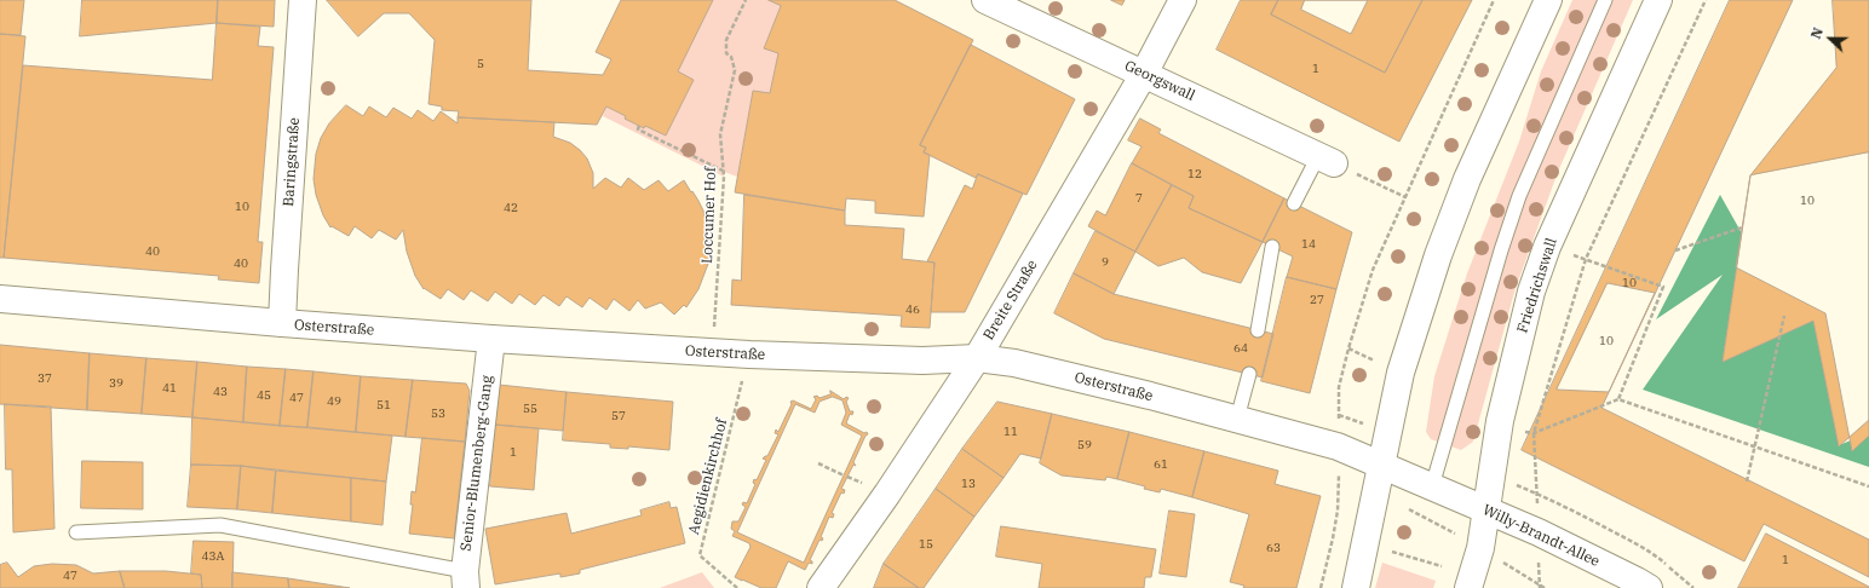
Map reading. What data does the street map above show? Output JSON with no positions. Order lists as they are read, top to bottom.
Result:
{
  "streets": {
    "street": [
      "Georgswall",
      "Baringstraße",
      "Friedrichswall",
      "Breite Straße",
      "Osterstraße",
      "Senior-Blumenberg-Gang",
      "Willy-Brandt-Allee"
    ],
    "path": ["Loccumer Hof", "Aegidienkirchhof"]
  },
  "crossings": [
    ["Georgswall", "Breite Straße"],
    ["Baringstraße", "Osterstraße"],
    ["Loccumer Hof", "Osterstraße"],
    ["Friedrichswall", "Willy-Brandt-Allee"],
    ["Breite Straße", "Osterstraße"],
    ["Osterstraße", "Senior-Blumenberg-Gang"],
    ["Osterstraße", "Aegidienkirchhof"],
    ["Osterstraße", "Willy-Brandt-Allee"]
  ],
  "house_numbers": [
    "5",
    "1",
    "12",
    "7",
    "10",
    "10",
    "42",
    "14",
    "40",
    "9",
    "40",
    "10",
    "27",
    "46",
    "10",
    "64",
    "37",
    "39",
    "41",
    "43",
    "45",
    "47",
    "49",
    "51",
    "55",
    "53",
    "57",
    "11",
    "59",
    "1",
    "61",
    "13",
    "15",
    "63",
    "43A",
    "1",
    "47"
  ],
  "north": "left"
}
